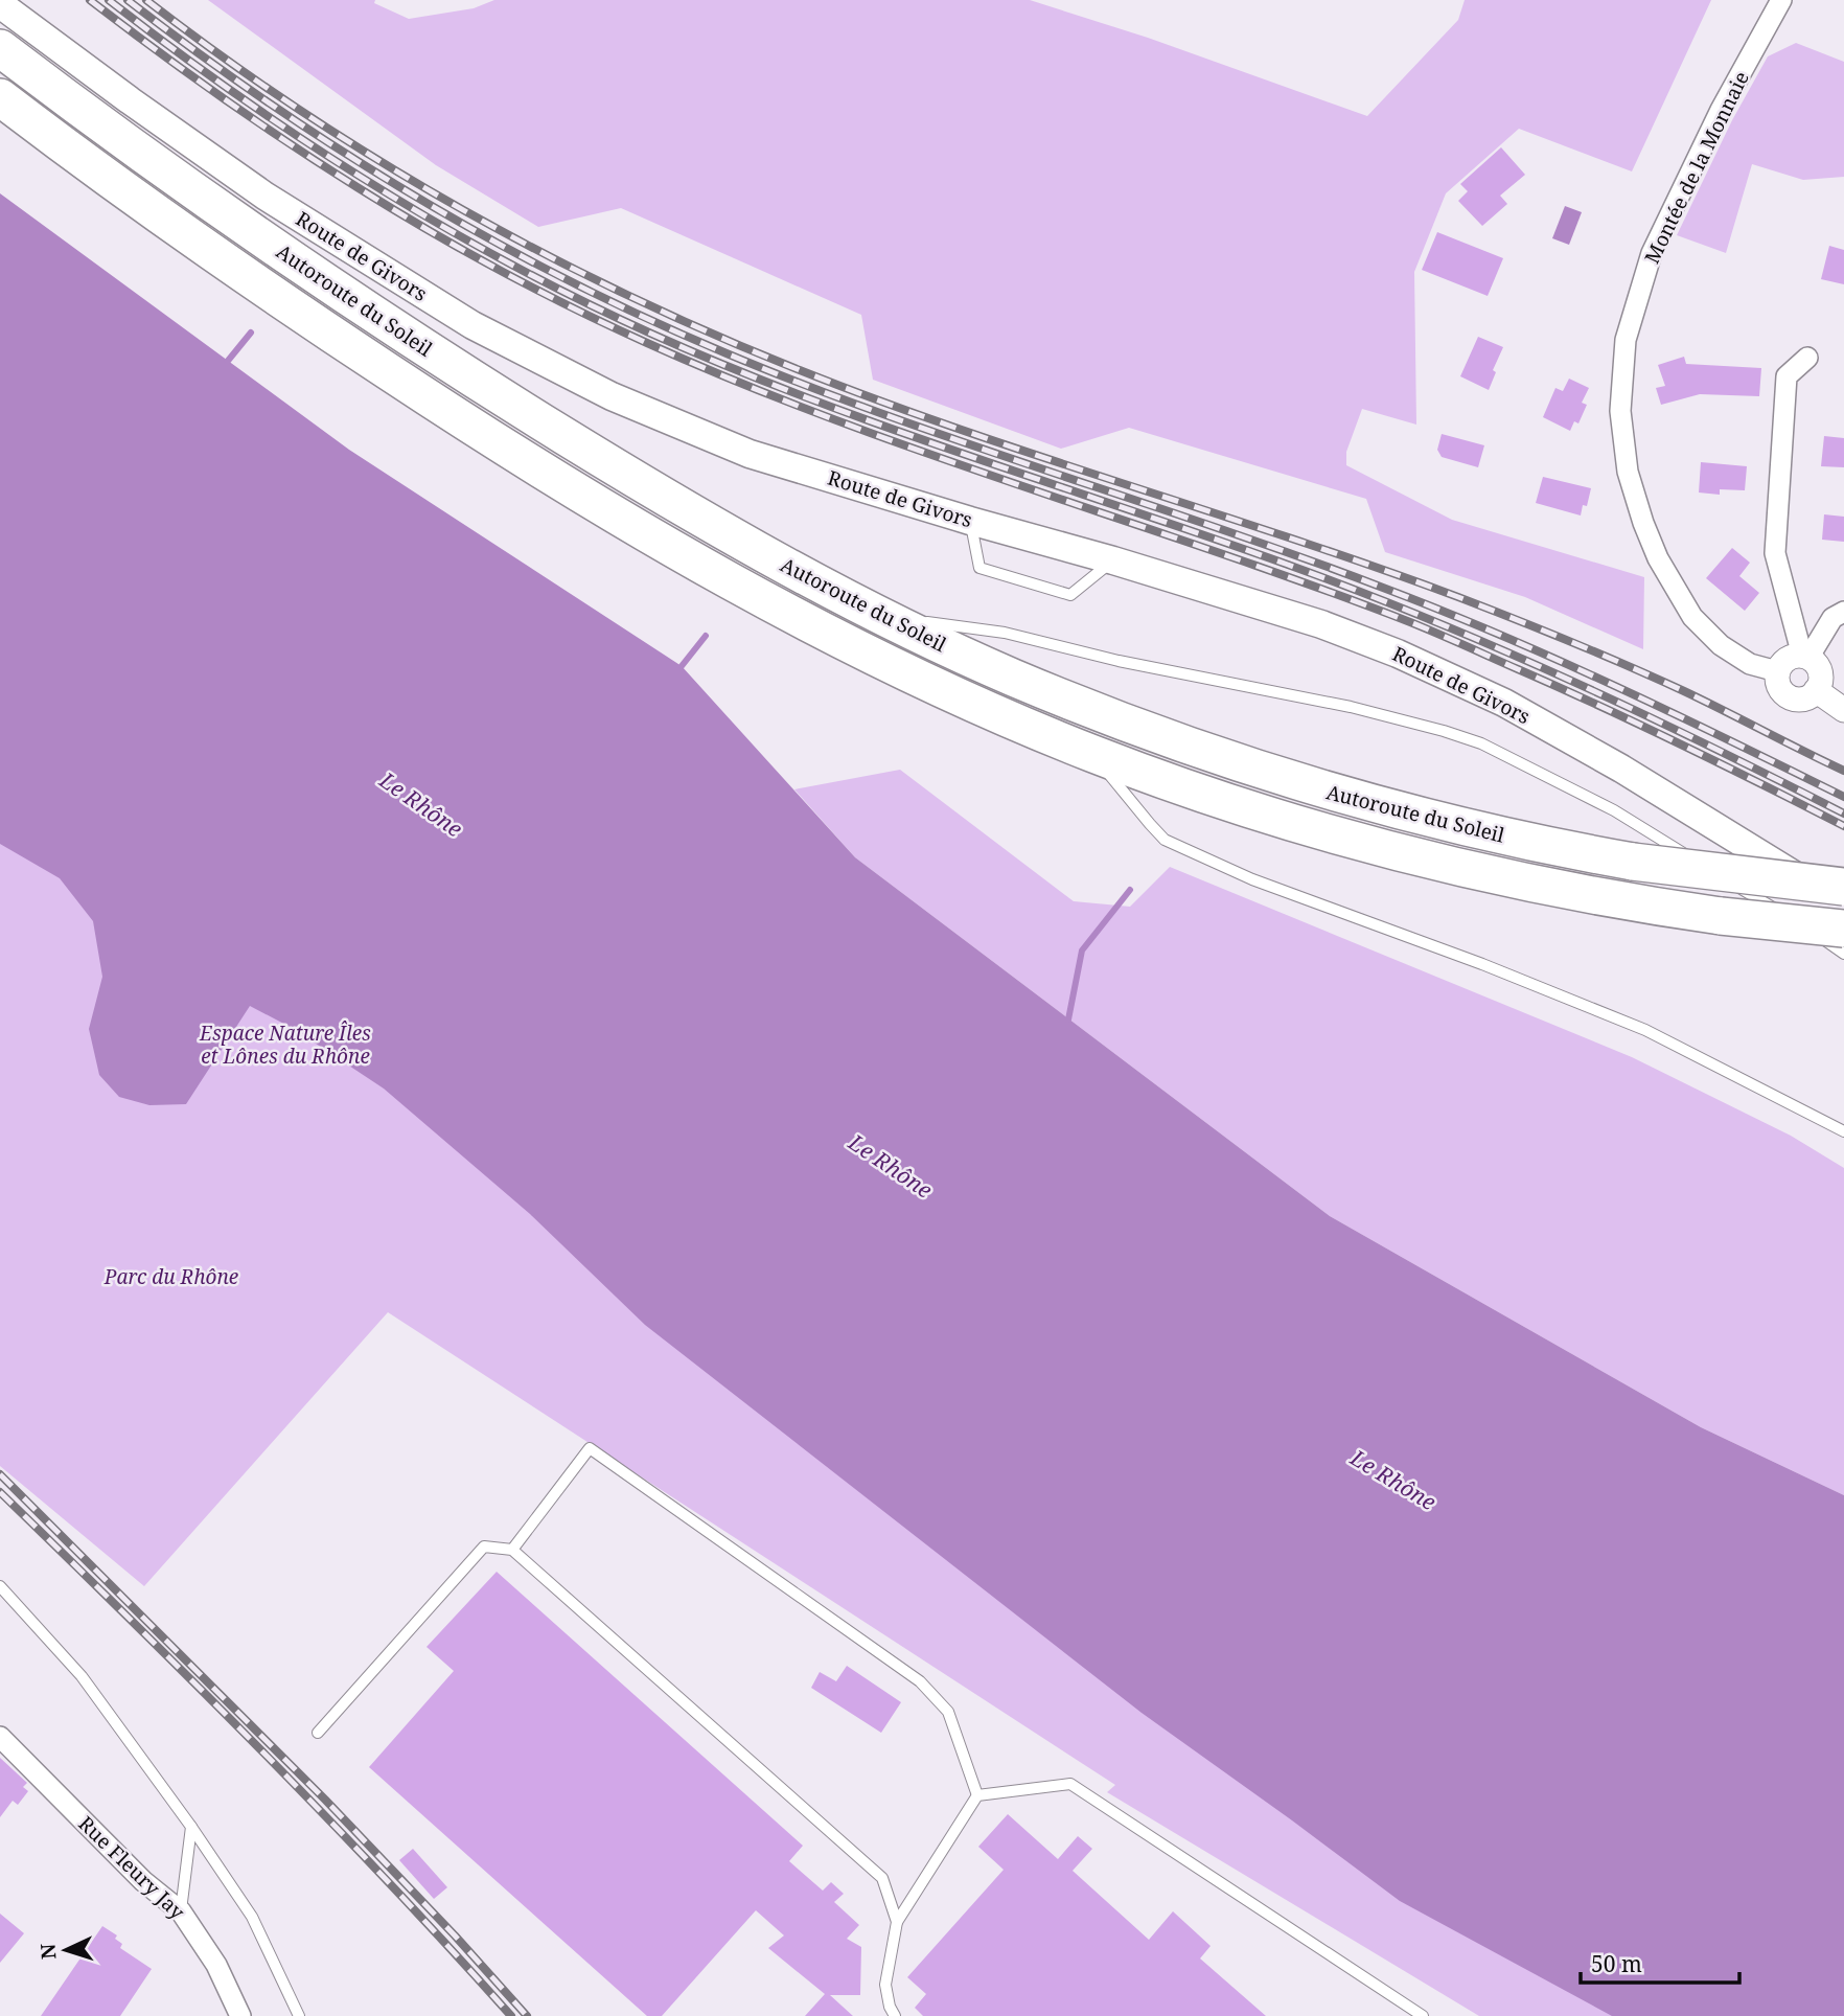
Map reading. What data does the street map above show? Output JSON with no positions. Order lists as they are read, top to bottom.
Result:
{
  "streets": {
    "highway": ["Autoroute du Soleil"],
    "main road": ["Route de Givors"],
    "street": ["Montée de la Monnaie", "Rue Fleury Jay"]
  },
  "water": ["Le Rhône"],
  "parks": ["Espace Nature Îles et Lônes du Rhône", "Parc du Rhône"],
  "scale_bar": "50 m",
  "north": "left"
}
